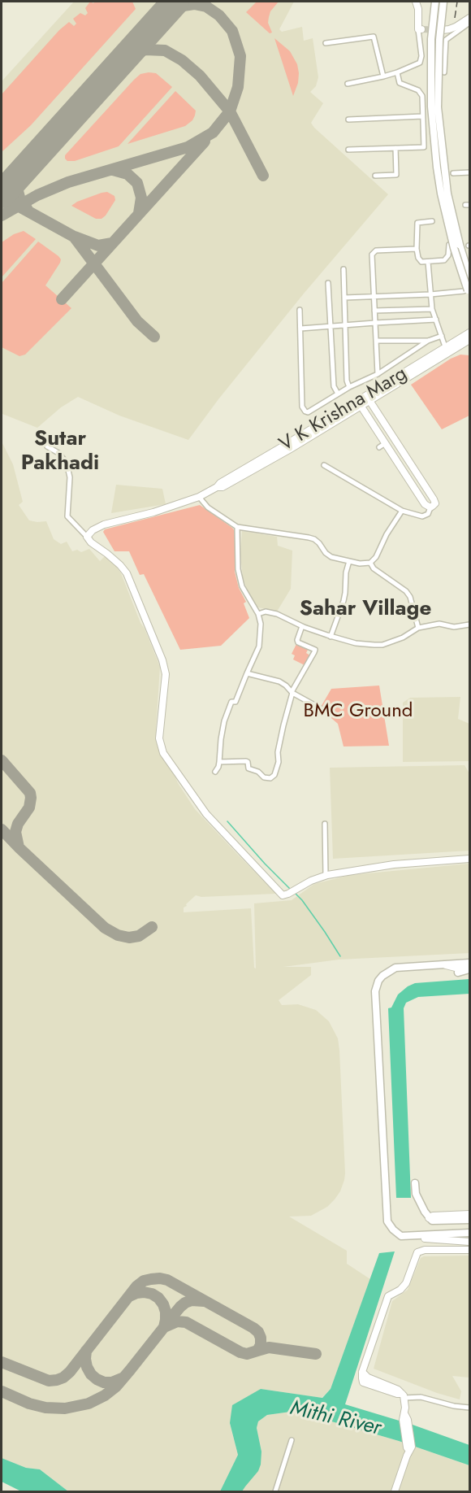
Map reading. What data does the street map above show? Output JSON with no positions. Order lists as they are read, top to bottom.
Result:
{
  "streets": {
    "street": ["V K Krishna Marg"]
  },
  "districts": ["Sutar Pakhadi", "Sahar Village"],
  "water": ["Mithi River"],
  "parks": ["BMC Ground"]
}
